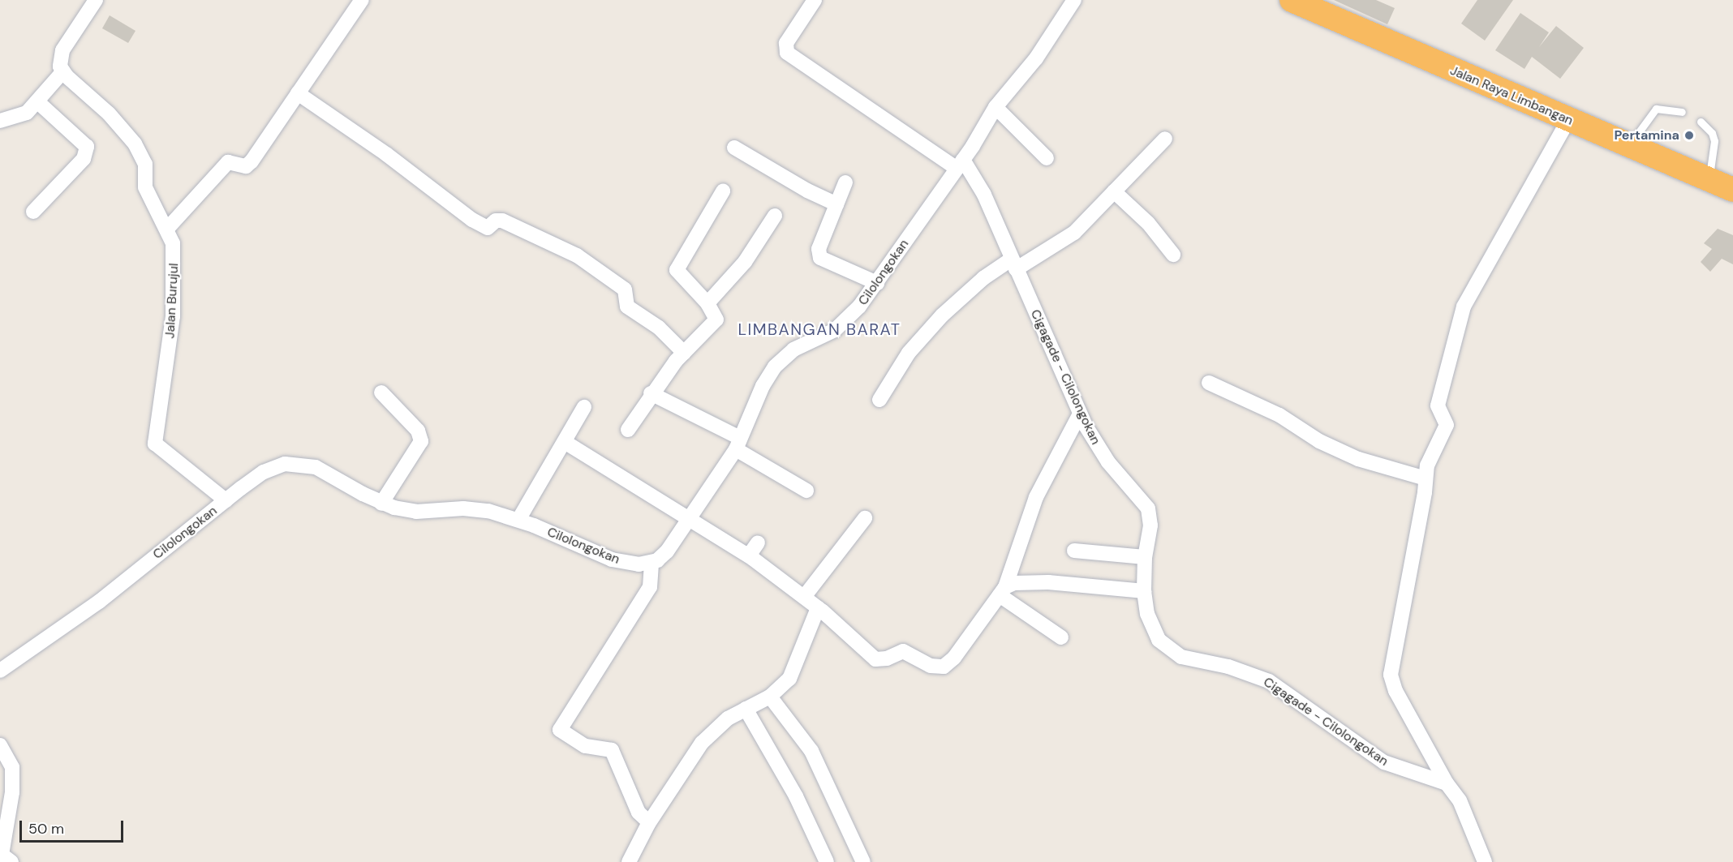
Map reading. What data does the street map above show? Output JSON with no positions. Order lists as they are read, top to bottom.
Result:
{
  "streets": {
    "highway": ["Jalan Raya Limbangan"],
    "street": ["Cilolongokan", "Jalan Burujul", "Cigagade - Cilolongokan"]
  },
  "crossings": [
    ["Cilolongokan", "Jalan Burujul"],
    ["Cilolongokan", "Cigagade - Cilolongokan"]
  ],
  "districts": ["LIMBANGAN BARAT"],
  "places": ["Pertamina"],
  "scale_bar": "50 m"
}
